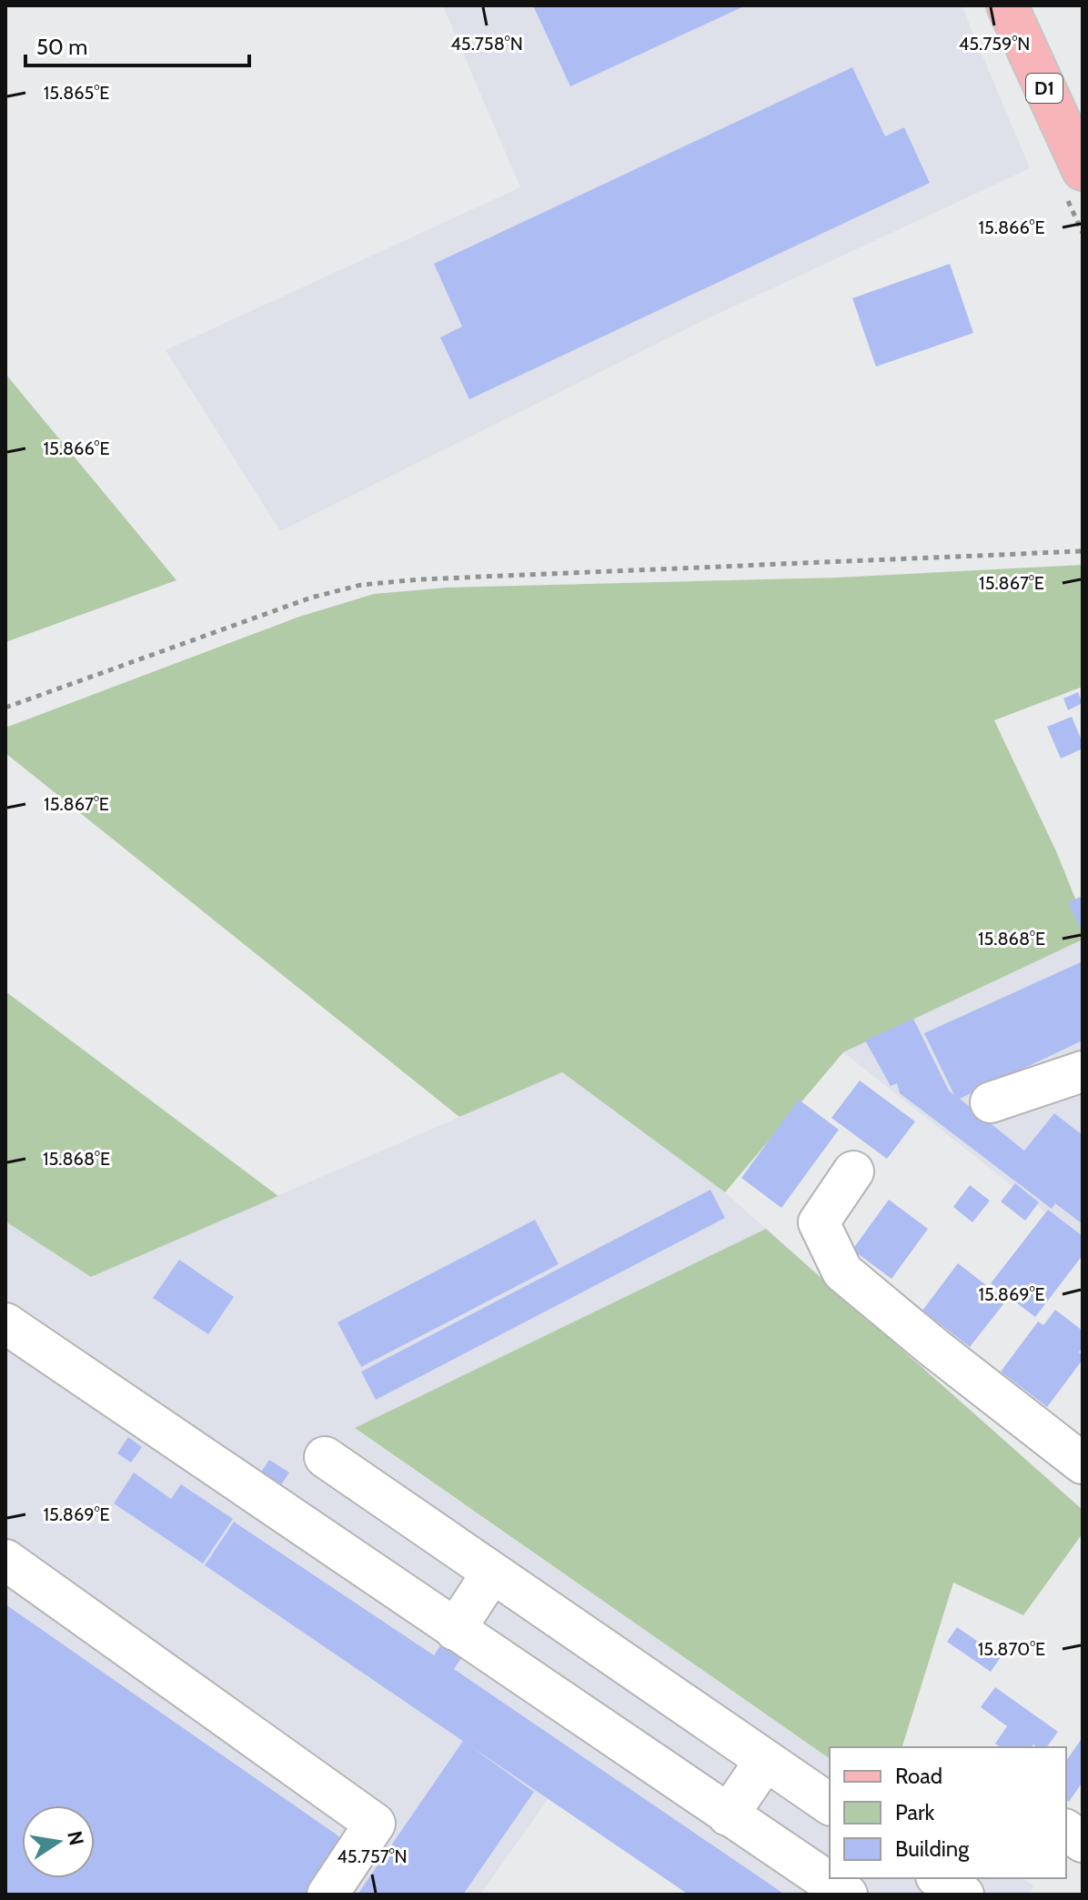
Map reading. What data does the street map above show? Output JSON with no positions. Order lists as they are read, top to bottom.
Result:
{
  "streets": {
    "main road": ["D1"]
  },
  "legend": ["Road", "Park", "Building"],
  "scale_bar": "50 m",
  "north": "right",
  "coordinates": [
    "45.758°N",
    "45.759°N",
    "15.865°E",
    "15.866°E",
    "15.867°E",
    "15.868°E",
    "15.869°E",
    "15.870°E",
    "45.757°N"
  ]
}
